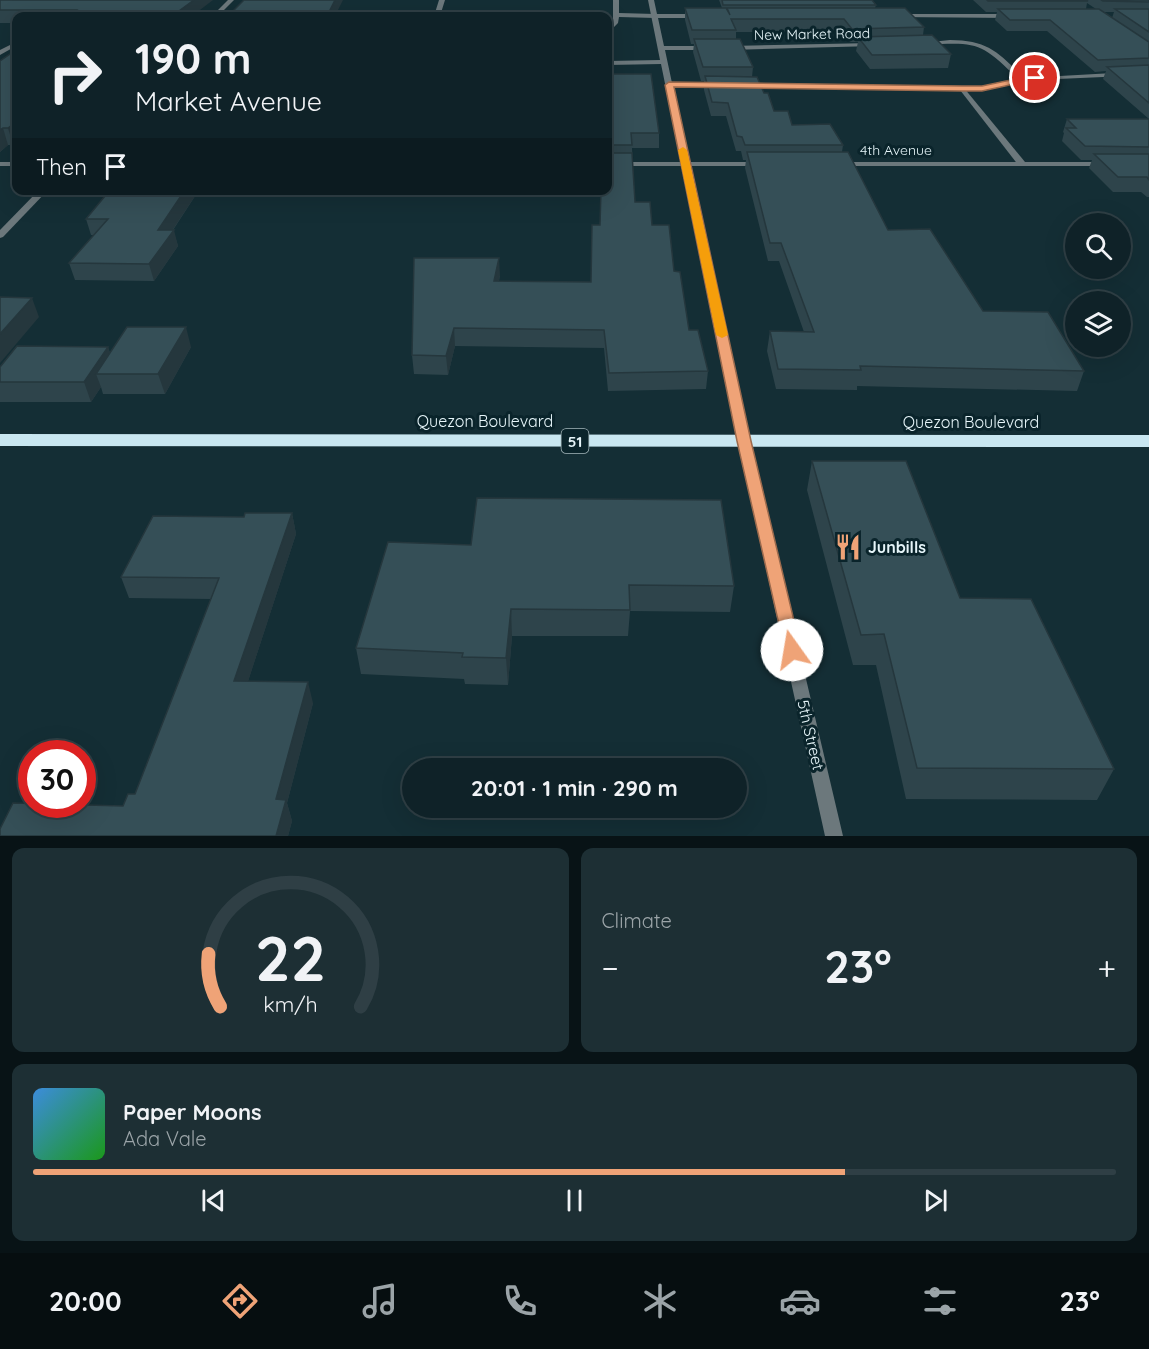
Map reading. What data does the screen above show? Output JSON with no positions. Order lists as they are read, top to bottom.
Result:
{
  "streets": {
    "highway": ["Quezon Boulevard", "51"],
    "street": ["New Market Road", "4th Avenue", "5th Street"]
  },
  "crossings": [
    ["New Market Road", "5th Street"],
    ["Quezon Boulevard", "5th Street"]
  ],
  "places": {
    "restaurant": ["Junbills"]
  },
  "page": {
    "turn": ["190 m", "Market Avenue"],
    "then": "Then",
    "limit": "30",
    "trip": "20:01 · 1 min · 290 m",
    "tile": "Climate",
    "heat": ["−", "23°", "+"],
    "song": ["Paper Moons", "Ada Vale"],
    "tabs": ["20:00", "23°"],
    "gauge": ["22", "km/h"]
  }
}
